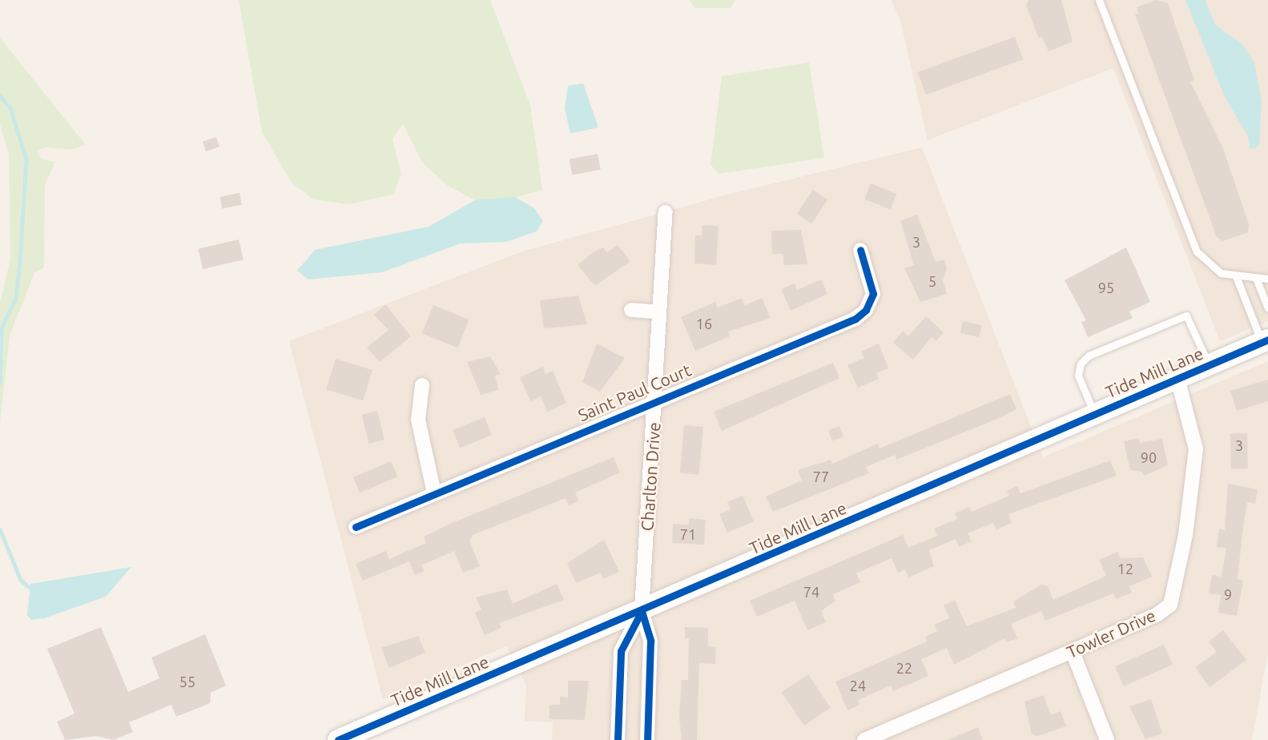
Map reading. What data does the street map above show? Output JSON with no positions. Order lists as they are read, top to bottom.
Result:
{
  "streets": {
    "street": [
      "Tide Mill Lane",
      "Saint Paul Court",
      "Charlton Drive",
      "Towler Drive"
    ]
  },
  "crossings": [
    ["Tide Mill Lane", "Charlton Drive"],
    ["Tide Mill Lane", "Towler Drive"],
    ["Saint Paul Court", "Charlton Drive"]
  ],
  "house_numbers": [
    "3",
    "5",
    "95",
    "16",
    "3",
    "90",
    "77",
    "71",
    "12",
    "74",
    "9",
    "22",
    "55",
    "24"
  ]
}
